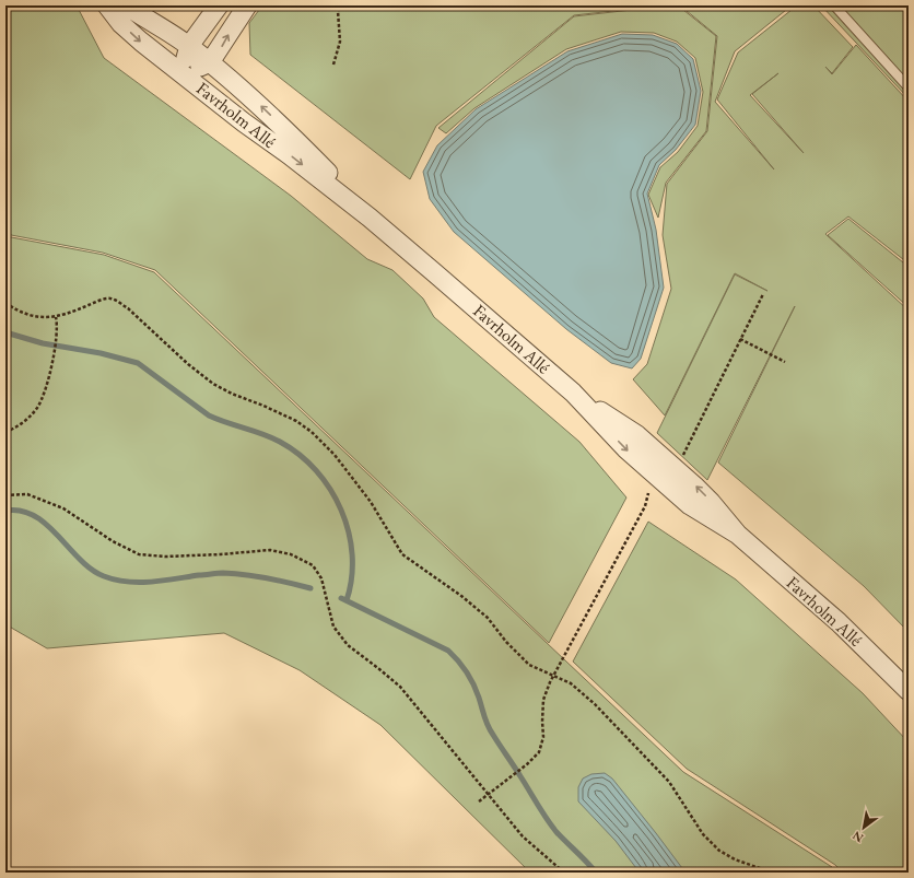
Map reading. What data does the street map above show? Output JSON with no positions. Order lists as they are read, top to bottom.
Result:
{
  "streets": {
    "street": ["Favrholm Allé"]
  },
  "north": "bottom left"
}
